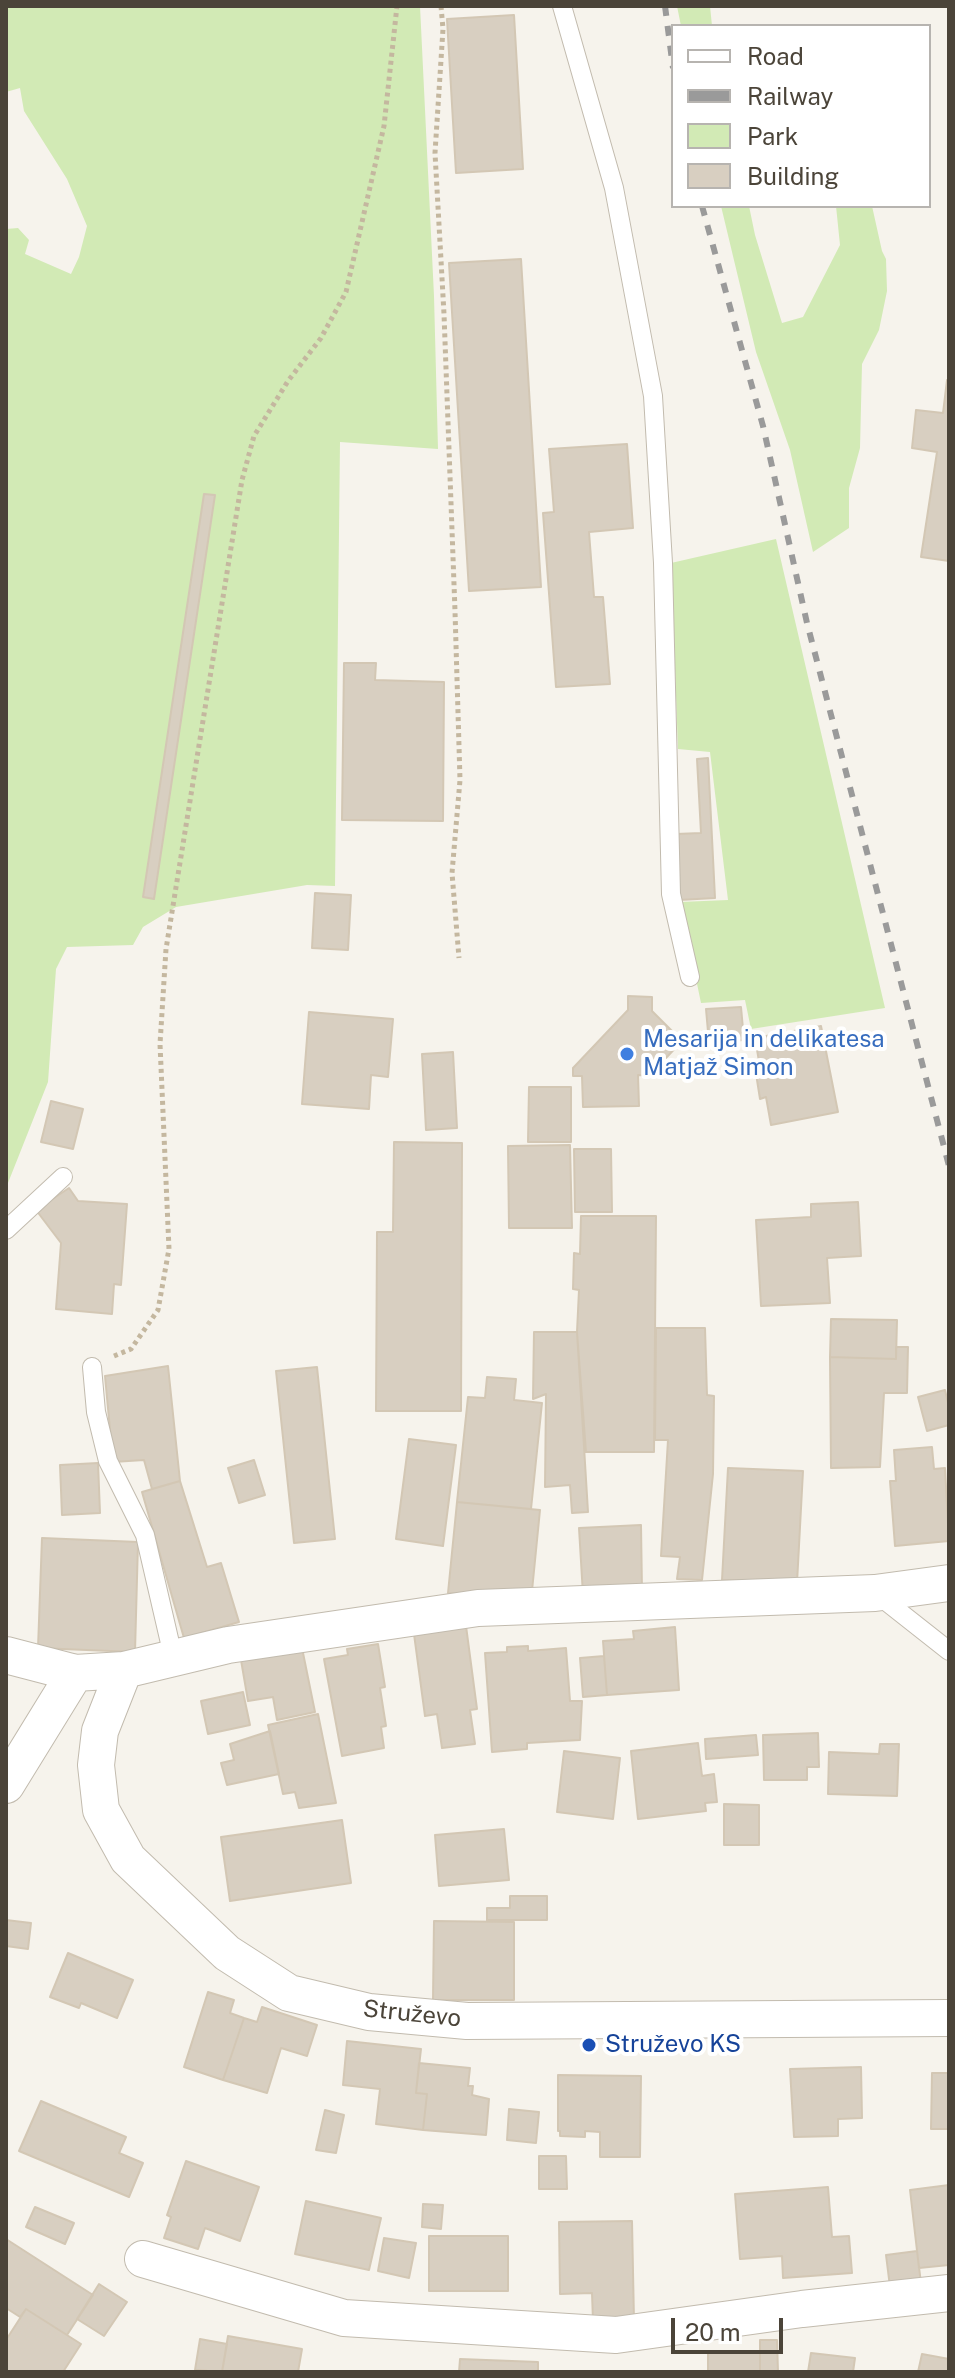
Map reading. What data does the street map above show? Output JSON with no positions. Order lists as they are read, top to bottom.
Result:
{
  "streets": {
    "street": ["Struževo"]
  },
  "places": ["Mesarija in delikatesa Matjaž Simon", "Struževo KS"],
  "legend": [
    "Road",
    "Railway",
    "Park",
    "Building"
  ],
  "scale_bar": "20 m"
}
